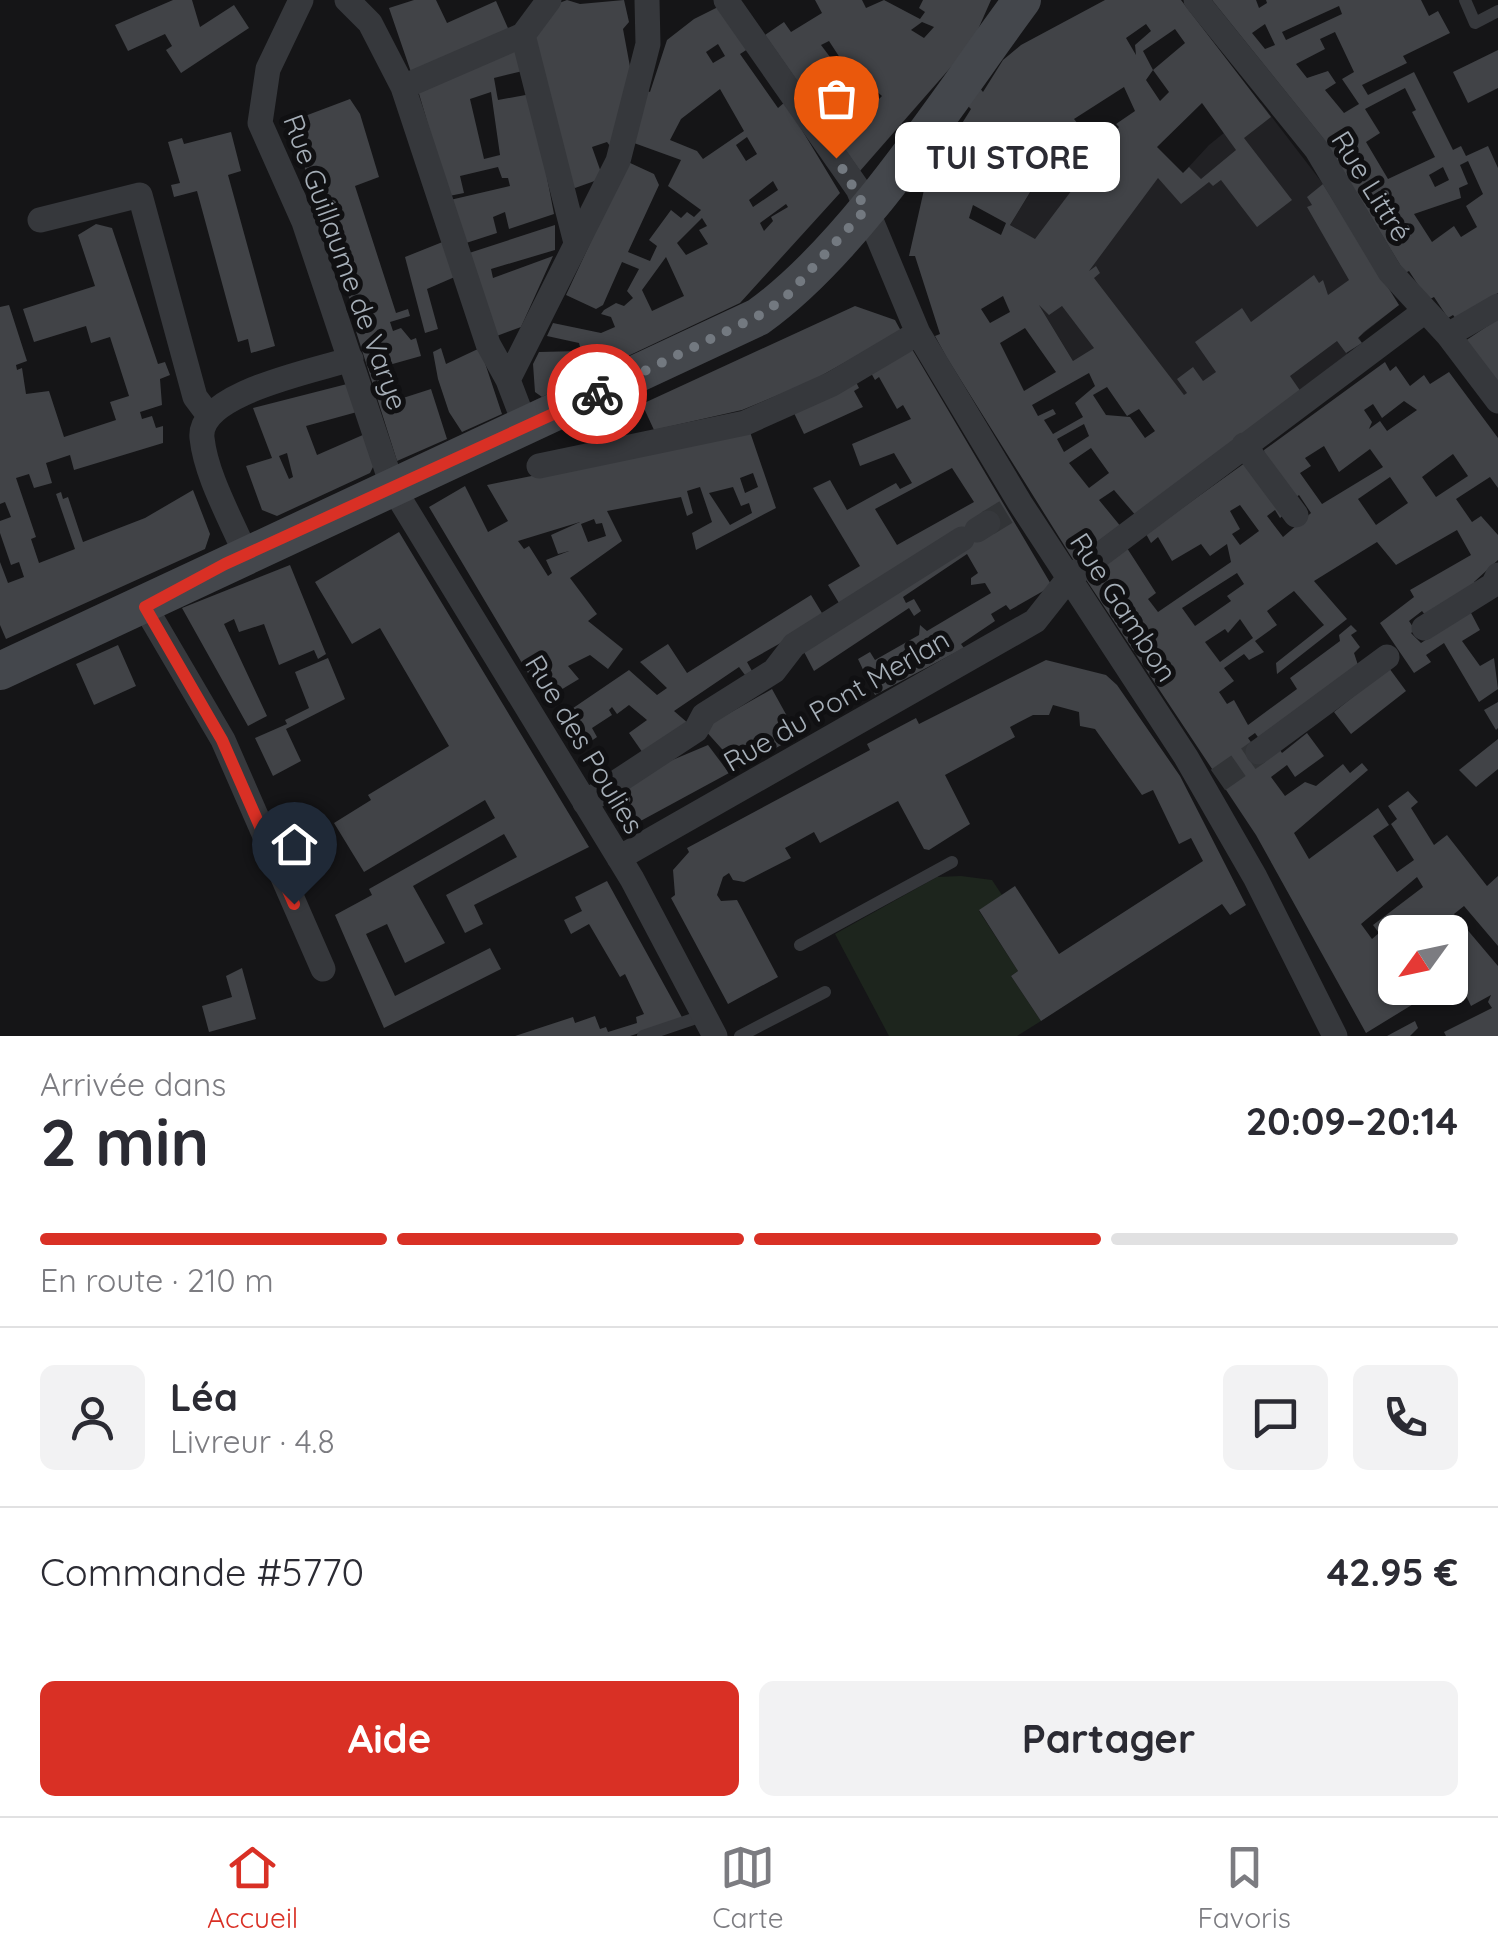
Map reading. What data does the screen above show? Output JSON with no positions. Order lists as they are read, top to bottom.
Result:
{
  "streets": {
    "street": [
      "Rue Littré",
      "Rue Guillaume de Varye",
      "Rue Gambon",
      "Rue du Pont Merlan",
      "Rue des Poulies"
    ]
  },
  "crossings": [
    ["Rue Littré", "Rue du Pont Merlan"],
    ["Rue Guillaume de Varye", "Rue des Poulies"],
    ["Rue Gambon", "Rue du Pont Merlan"],
    ["Rue du Pont Merlan", "Rue des Poulies"]
  ],
  "places": ["TUI STORE"],
  "north": "bottom left",
  "page": {
    "bubble": "TUI STORE",
    "heading": ["2 min", "Arrivée dans", "20:09–20:14"],
    "panel": [
      "Léa",
      "Livreur · 4.8",
      "Commande #5770",
      "42.95 €"
    ],
    "bar": "En route · 210 m",
    "buttons": ["Aide", "Partager"],
    "tabs": ["Accueil", "Carte", "Favoris"]
  }
}
